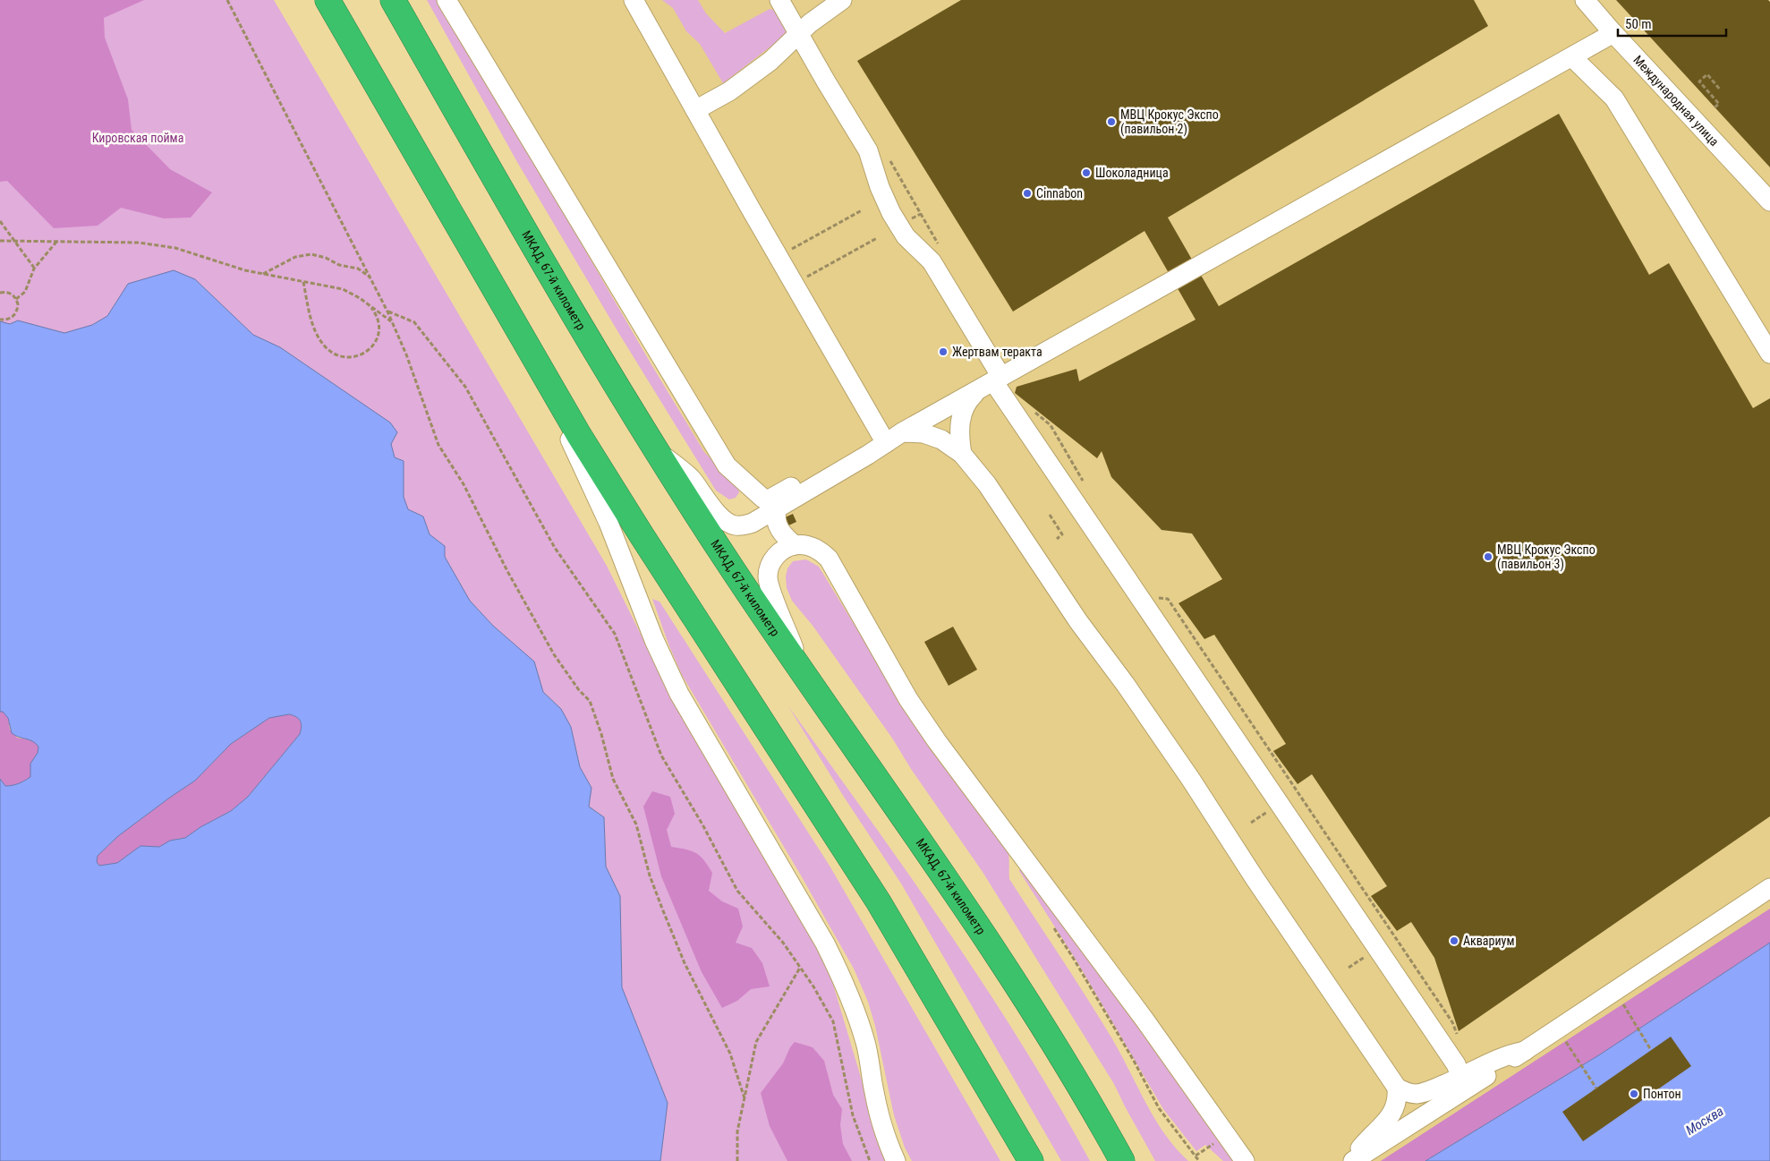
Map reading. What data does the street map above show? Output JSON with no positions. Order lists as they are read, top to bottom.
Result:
{
  "streets": {
    "highway": ["МКАД, 67-й километр"],
    "street": ["Международная улица"]
  },
  "water": ["Москва"],
  "parks": ["Кировская пойма"],
  "places": [
    "МВЦ Крокус Экспо (павильон 2)",
    "Шоколадница",
    "Cinnabon",
    "Жертвам теракта",
    "МВЦ Крокус Экспо (павильон 3)",
    "Аквариум",
    "Понтон"
  ],
  "scale_bar": "50 m"
}
